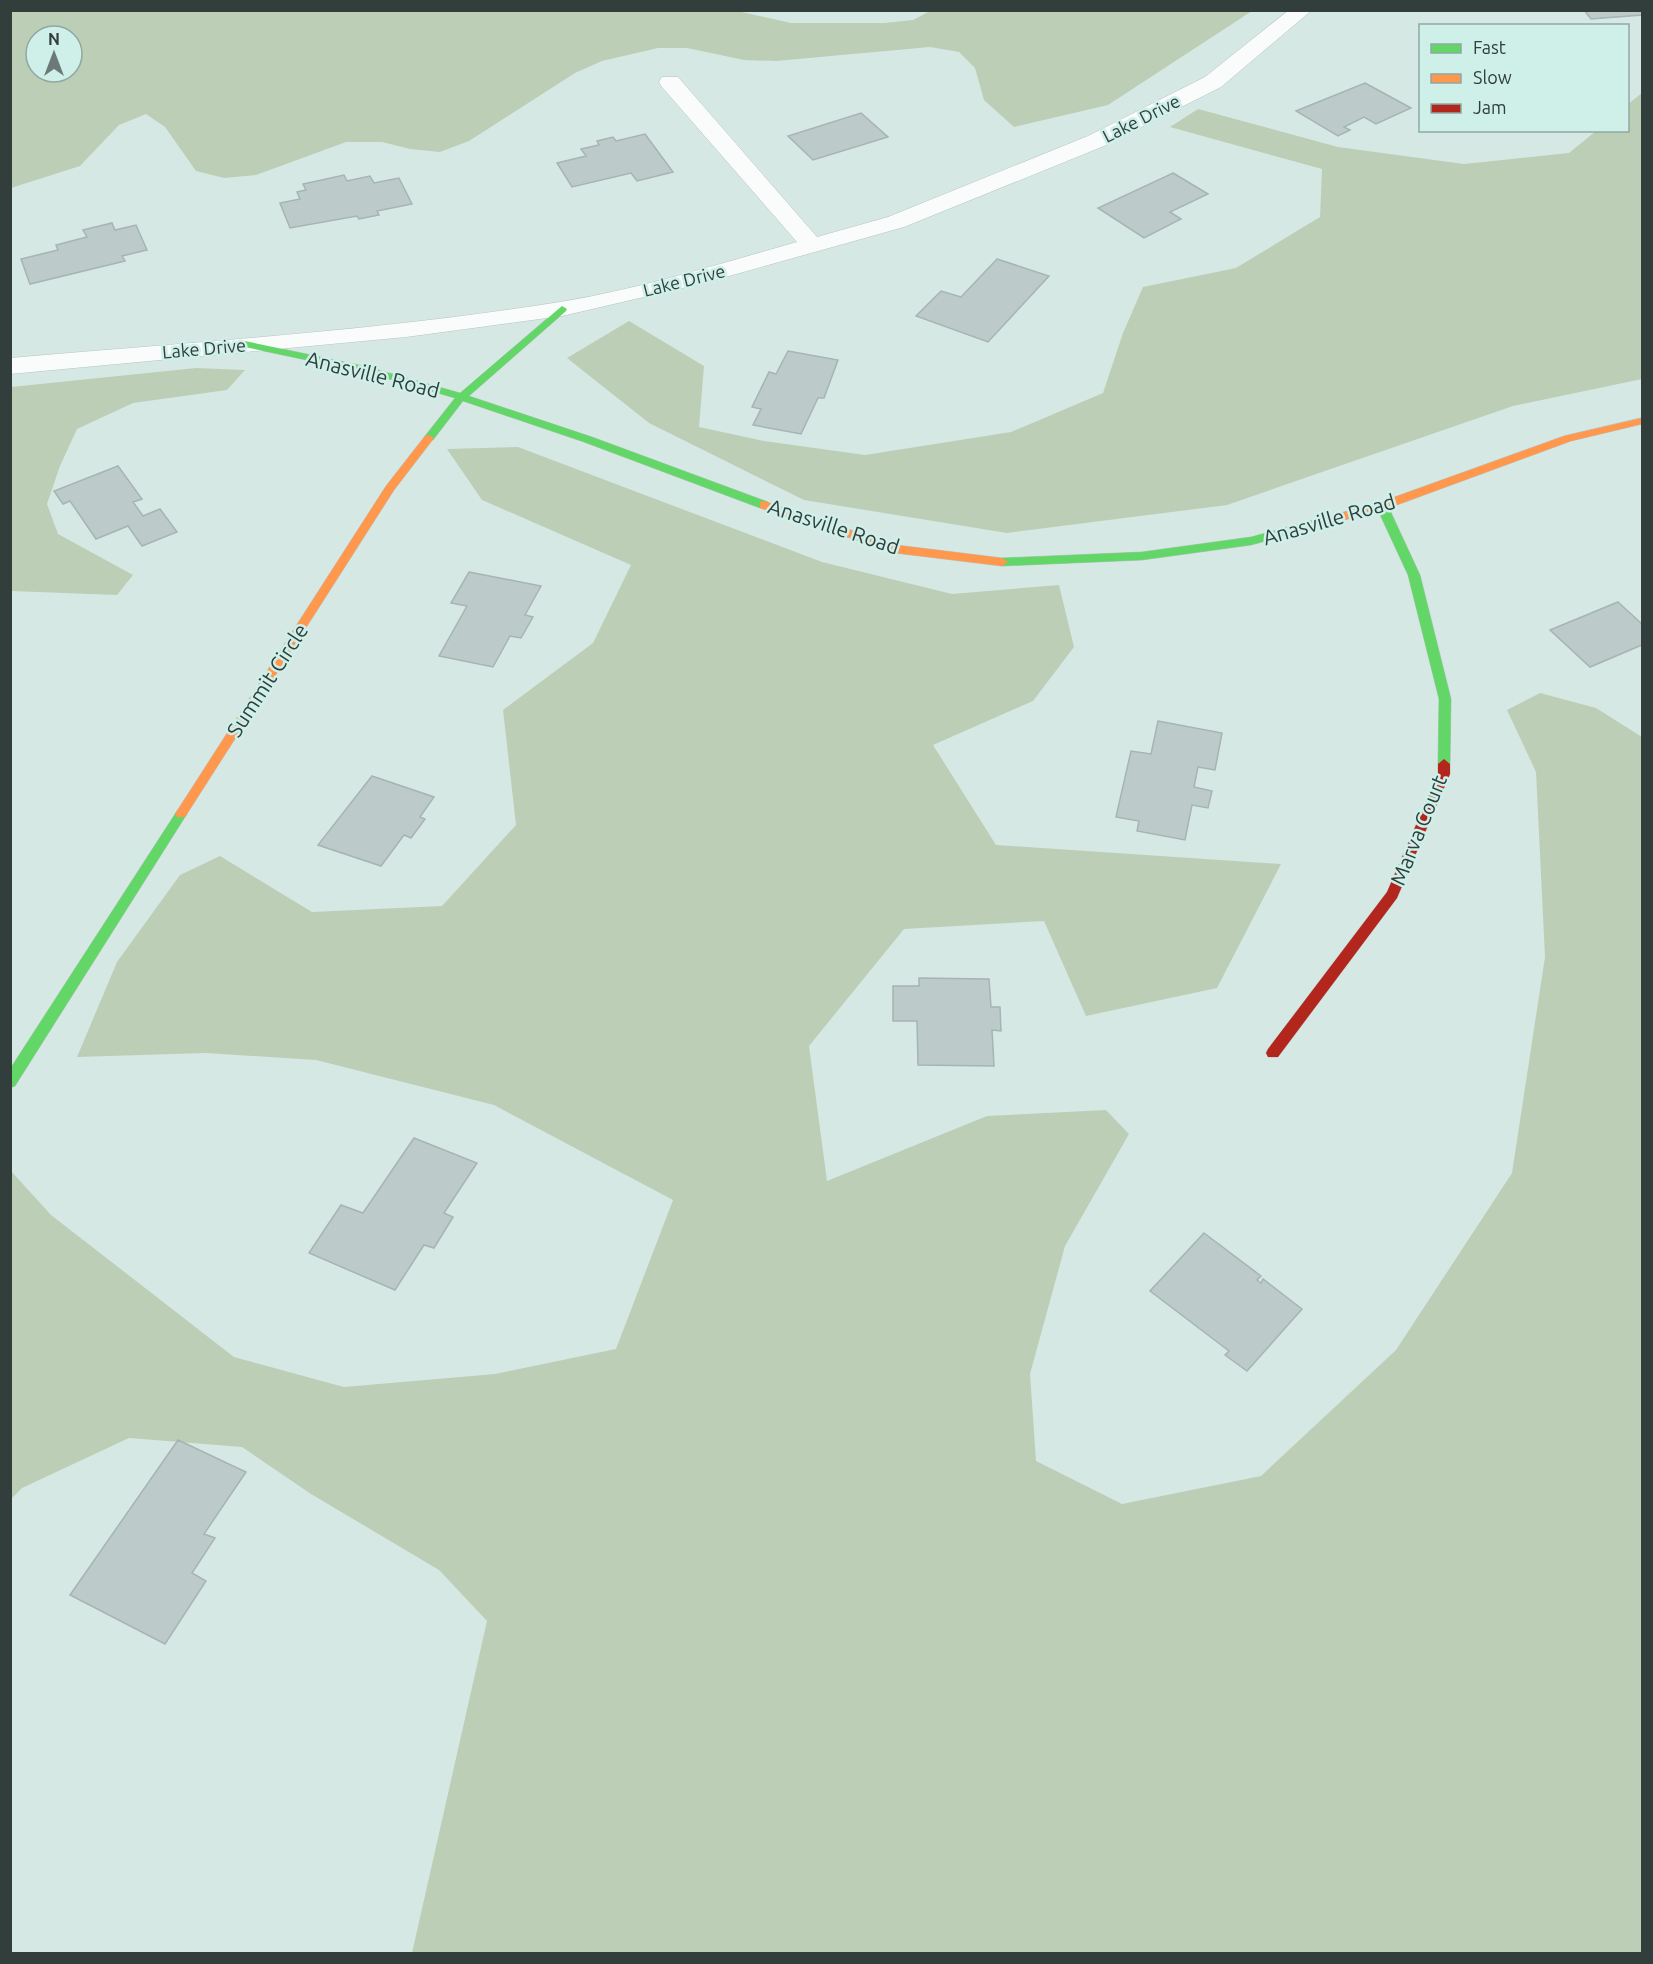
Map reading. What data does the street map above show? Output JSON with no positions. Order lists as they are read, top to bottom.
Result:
{
  "streets": {
    "street": [
      "Lake Drive",
      "Anasville Road",
      "Summit Circle",
      "Marva Court"
    ]
  },
  "crossings": [
    ["Lake Drive", "Anasville Road"],
    ["Lake Drive", "Summit Circle"],
    ["Anasville Road", "Summit Circle"],
    ["Anasville Road", "Marva Court"]
  ],
  "legend": ["Fast", "Slow", "Jam"],
  "north": "top"
}
